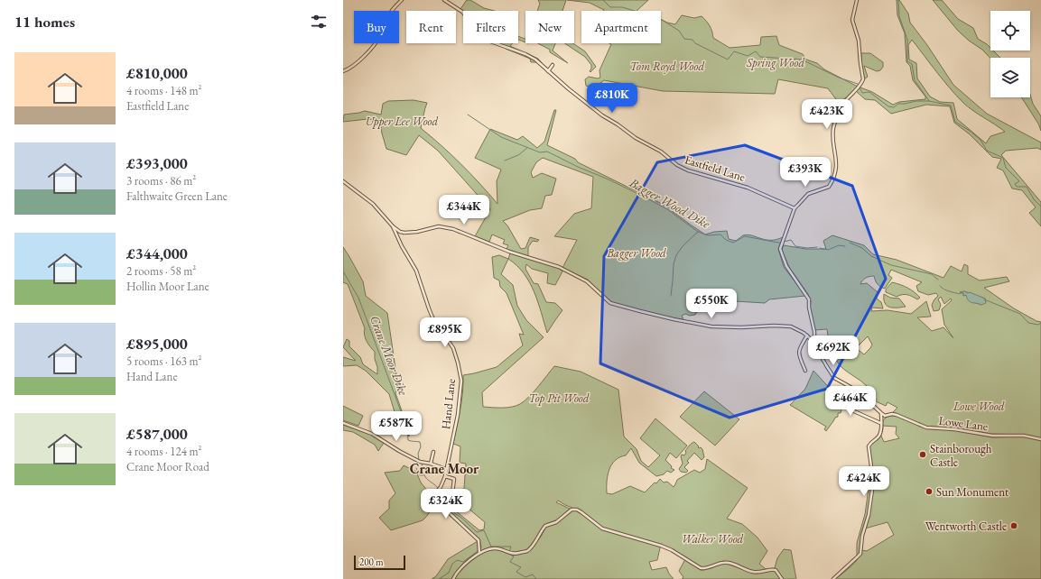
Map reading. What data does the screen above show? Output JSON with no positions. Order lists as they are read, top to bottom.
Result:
{
  "streets": {
    "street": ["Eastfield Lane", "Hand Lane", "Lowe Lane"]
  },
  "districts": ["Crane Moor"],
  "water": ["Bagger Wood Dike", "Crane Moor Dike"],
  "parks": [
    "Spring Wood",
    "Tom Royd Wood",
    "Upper Lee Wood",
    "Bagger Wood",
    "Top Pit Wood",
    "Lowe Wood",
    "Walker Wood"
  ],
  "places": ["Stainborough Castle", "Sun Monument", "Wentworth Castle"],
  "scale_bar": "200 m",
  "page": {
    "heading": "11 homes",
    "chip": [
      "Buy",
      "Rent",
      "Filters",
      "New",
      "Apartment"
    ],
    "list": [
      {
        "name": "£810,000",
        "note": "4 rooms · 148 m² · Eastfield Lane"
      },
      {
        "name": "£393,000",
        "note": "3 rooms · 86 m² · Falthwaite Green Lane"
      },
      {
        "name": "£344,000",
        "note": "2 rooms · 58 m² · Hollin Moor Lane"
      },
      {
        "name": "£895,000",
        "note": "5 rooms · 163 m² · Hand Lane"
      },
      {
        "name": "£587,000",
        "note": "4 rooms · 124 m² · Crane Moor Road"
      }
    ],
    "price": [
      "£810K",
      "£423K",
      "£393K",
      "£344K",
      "£550K",
      "£895K",
      "£692K",
      "£464K",
      "£587K",
      "£424K",
      "£324K"
    ],
    "scale": "200 m"
  }
}
